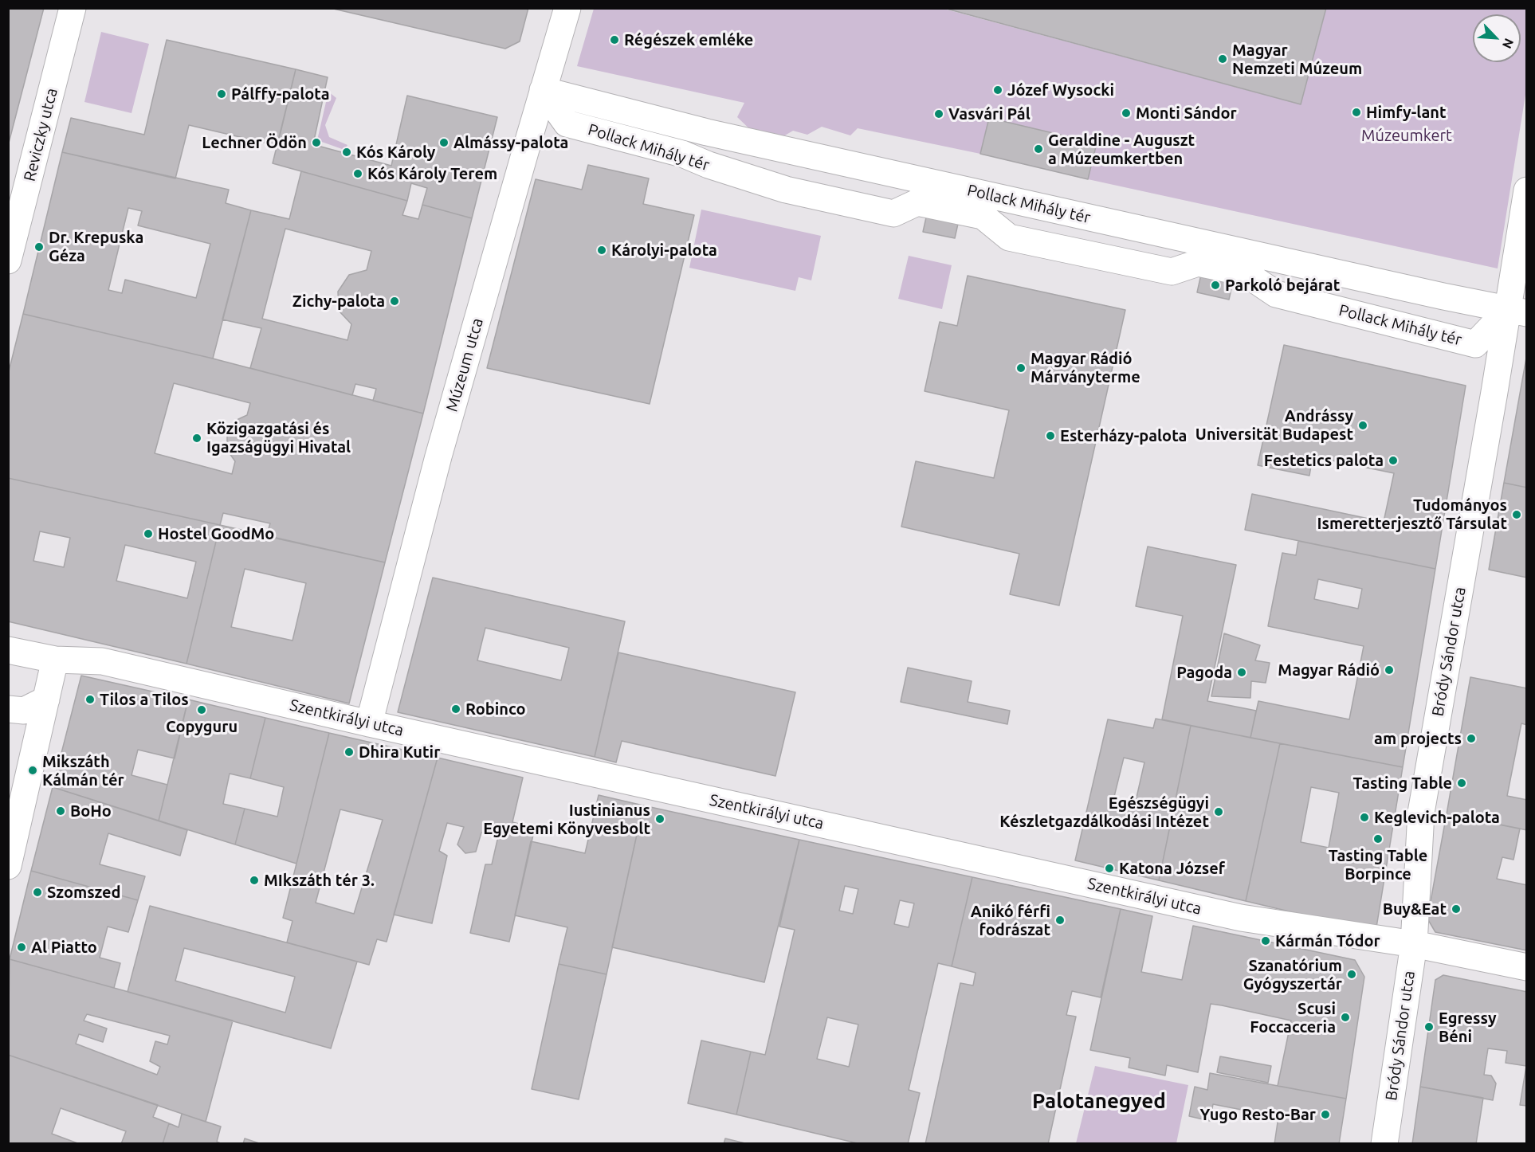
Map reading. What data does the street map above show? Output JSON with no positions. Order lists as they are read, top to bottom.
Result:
{
  "streets": {
    "street": [
      "Reviczky utca",
      "Pollack Mihály tér",
      "Múzeum utca",
      "Bródy Sándor utca",
      "Szentkirályi utca"
    ]
  },
  "crossings": [
    ["Pollack Mihály tér", "Múzeum utca"],
    ["Pollack Mihály tér", "Bródy Sándor utca"],
    ["Múzeum utca", "Szentkirályi utca"],
    ["Bródy Sándor utca", "Szentkirályi utca"]
  ],
  "districts": ["Palotanegyed"],
  "parks": ["Múzeumkert"],
  "places": [
    "Régészek emléke",
    "Magyar Nemzeti Múzeum",
    "Józef Wysocki",
    "Pálffy-palota",
    "Himfy-lant",
    "Monti Sándor",
    "Vasvári Pál",
    "Lechner Ödön",
    "Almássy-palota",
    "Geraldine - Auguszt a Múzeumkertben",
    "Kós Károly",
    "Kós Károly Terem",
    "Dr. Krepuska Géza",
    "Károlyi-palota",
    "Parkoló bejárat",
    "Zichy-palota",
    "Magyar Rádió Márványterme",
    "Andrássy Universität Budapest",
    "Esterházy-palota",
    "Közigazgatási és Igazságügyi Hivatal",
    "Festetics palota",
    "Tudományos Ismeretterjesztő Társulat",
    "Hostel GoodMo",
    "Magyar Rádió",
    "Pagoda",
    "Tilos a Tilos",
    "Robinco",
    "Copyguru",
    "am projects",
    "Dhira Kutir",
    "Mikszáth Kálmán tér",
    "Tasting Table",
    "BoHo",
    "Egészségügyi Készletgazdálkodási Intézet",
    "Keglevich-palota",
    "Iustinianus Egyetemi Könyvesbolt",
    "Tasting Table Borpince",
    "Katona József",
    "MIkszáth tér 3.",
    "Szomszed",
    "Buy&Eat",
    "Anikó férfi fodrászat",
    "Kármán Tódor",
    "Al Piatto",
    "Szanatórium Gyógyszertár",
    "Scusi Foccacceria",
    "Egressy Béni",
    "Yugo Resto-Bar"
  ],
  "north": "bottom right"
}
